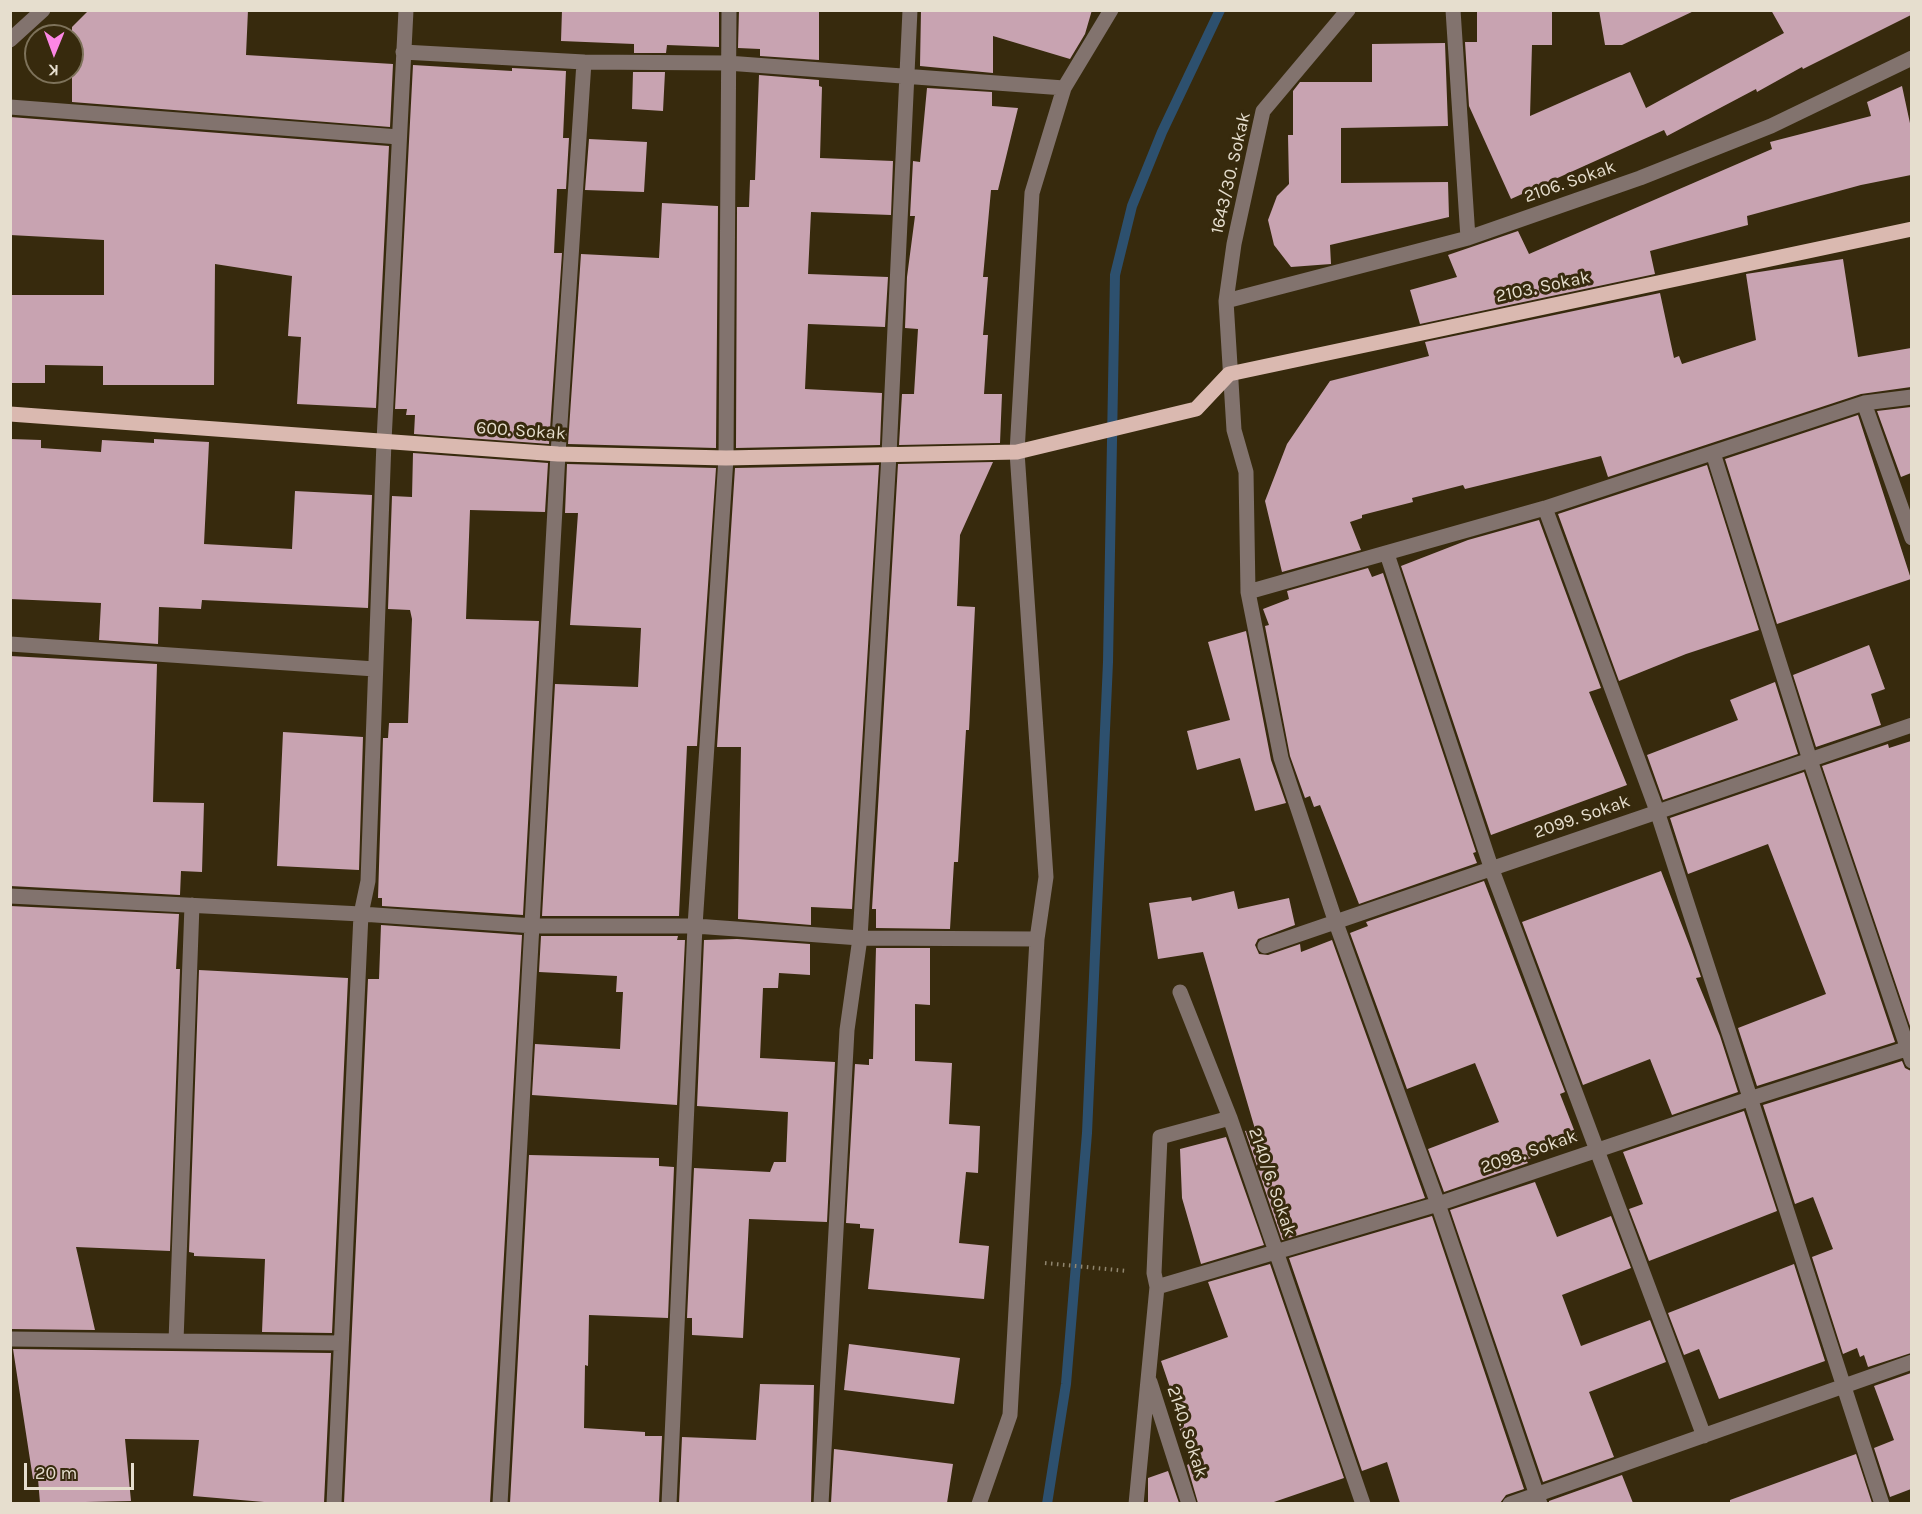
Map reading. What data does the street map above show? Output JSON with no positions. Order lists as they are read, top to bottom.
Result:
{
  "streets": {
    "main road": ["2103. Sokak", "600. Sokak"],
    "street": [
      "1643/30. Sokak",
      "2106. Sokak",
      "2099. Sokak",
      "2098. Sokak",
      "2140/6. Sokak",
      "2140. Sokak"
    ]
  },
  "crossings": [
    ["1643/30. Sokak", "2106. Sokak"],
    ["1643/30. Sokak", "2103. Sokak"],
    ["1643/30. Sokak", "600. Sokak"],
    ["1643/30. Sokak", "2099. Sokak"],
    ["1643/30. Sokak", "2098. Sokak"],
    ["2103. Sokak", "600. Sokak"],
    ["2098. Sokak", "2140/6. Sokak"],
    ["2140/6. Sokak", "2140. Sokak"]
  ],
  "scale_bar": "20 m",
  "north": "bottom"
}
